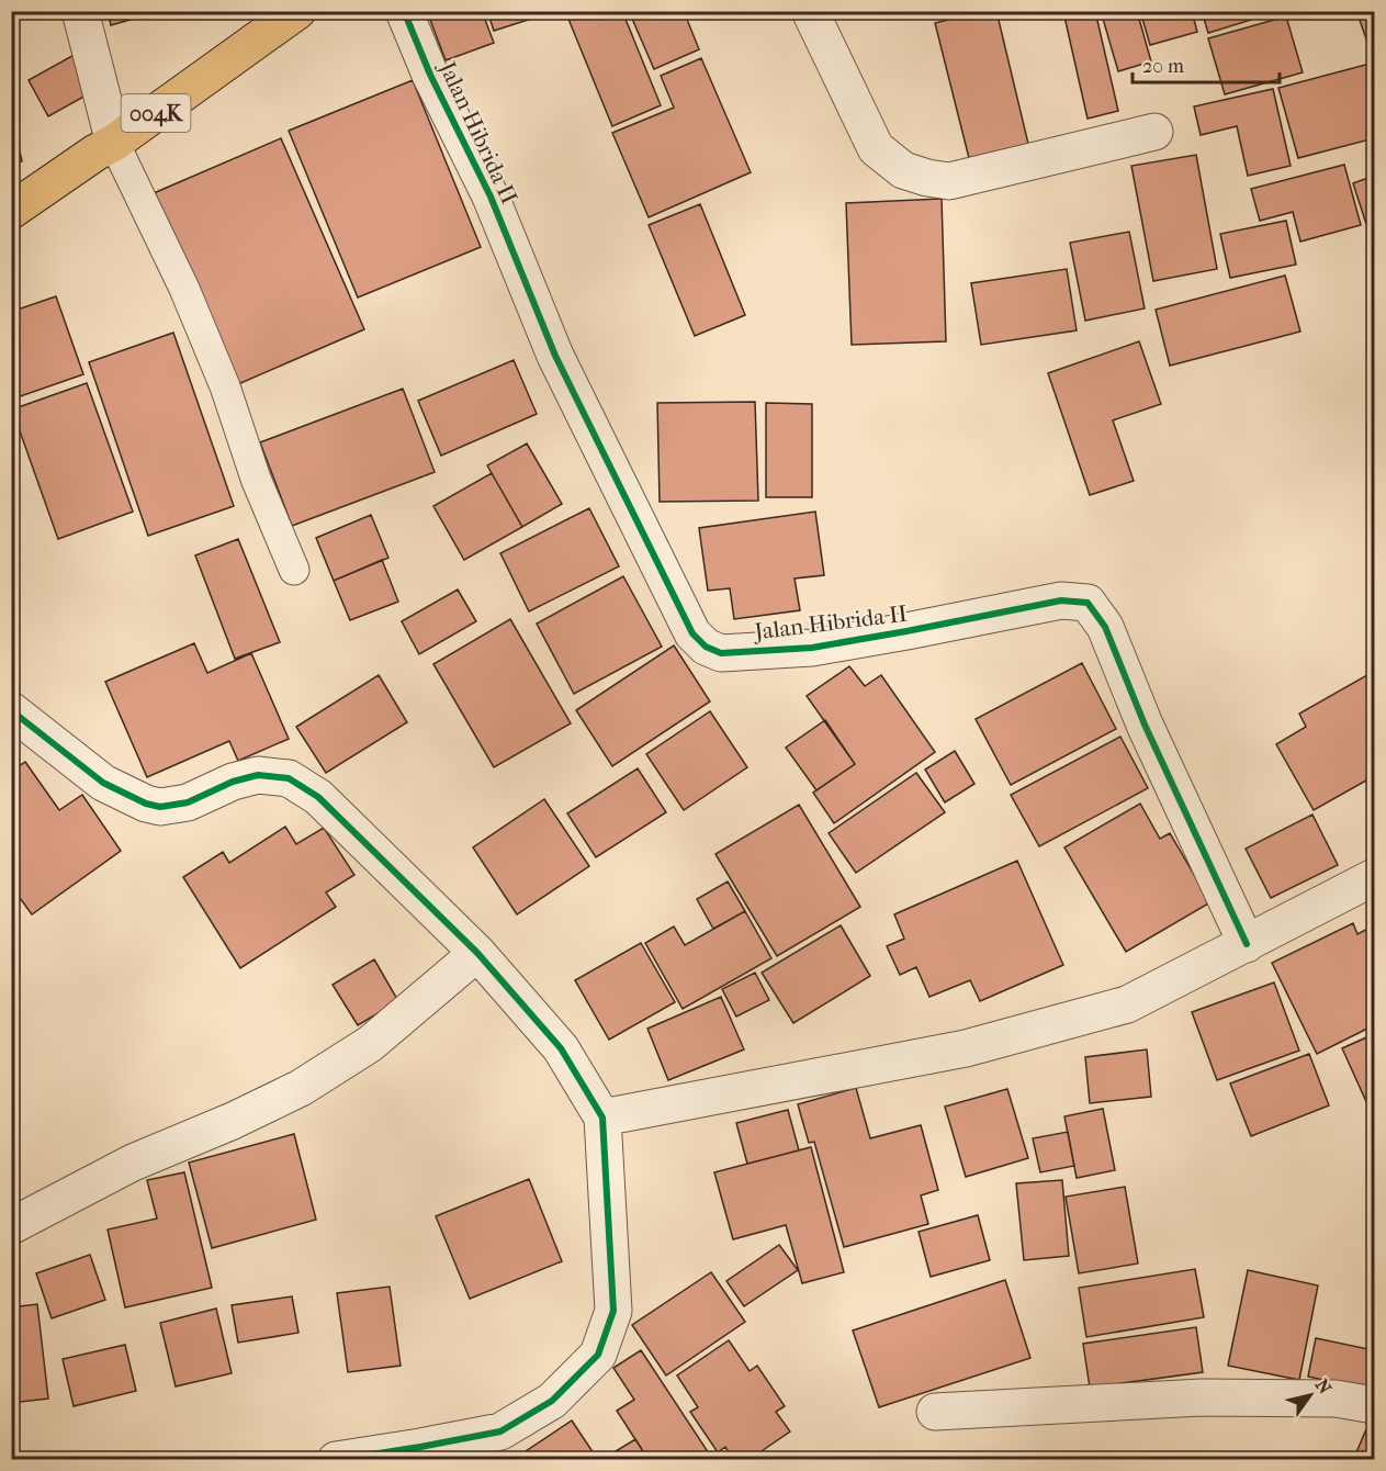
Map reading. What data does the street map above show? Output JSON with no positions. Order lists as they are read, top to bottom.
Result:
{
  "streets": {
    "main road": ["004K"],
    "street": ["Jalan Hibrida II"]
  },
  "scale_bar": "20 m",
  "north": "top right"
}
